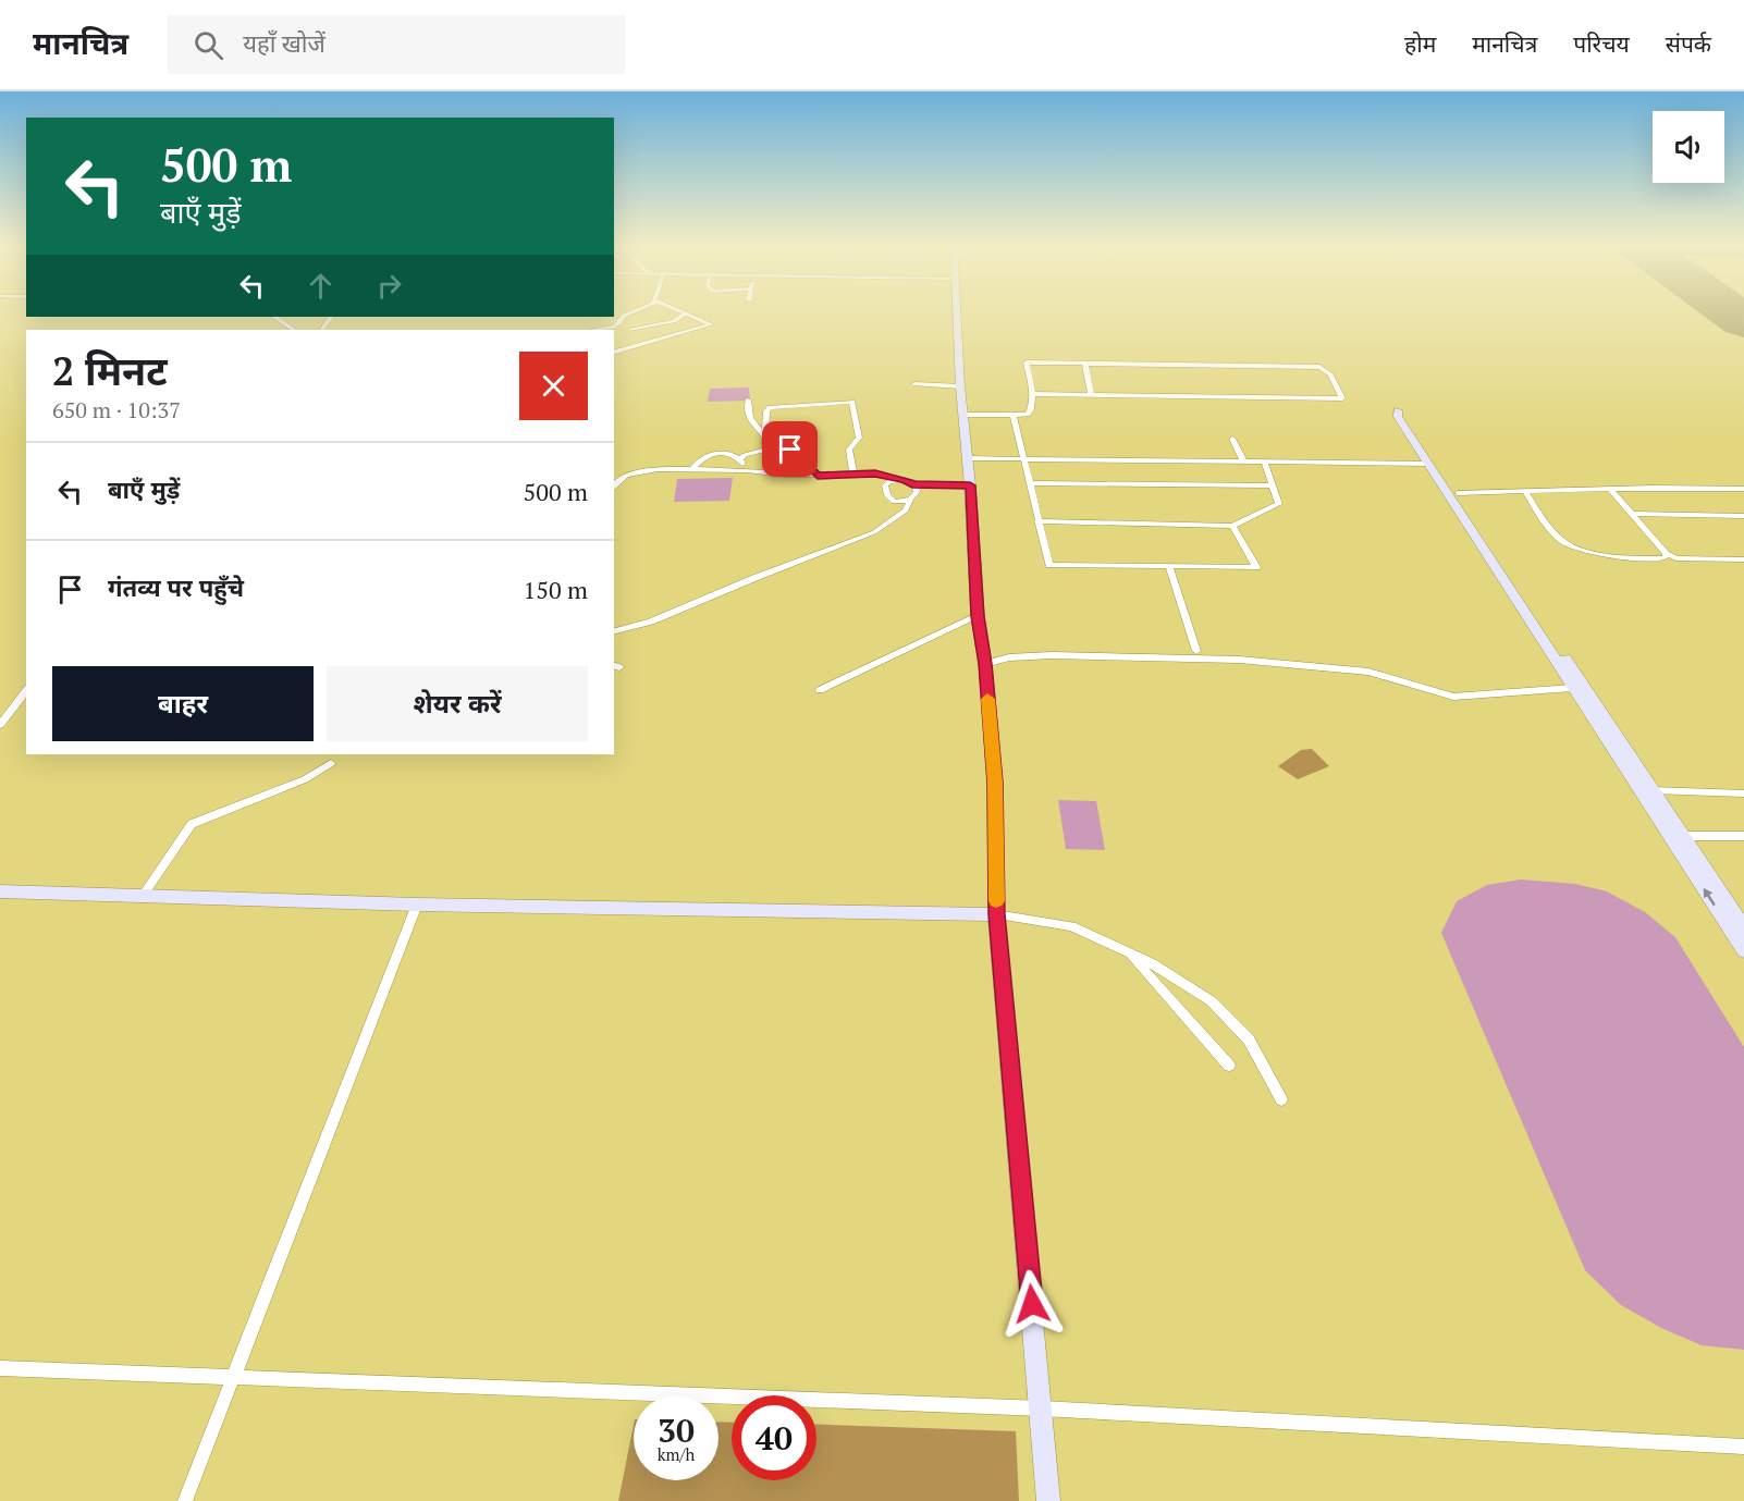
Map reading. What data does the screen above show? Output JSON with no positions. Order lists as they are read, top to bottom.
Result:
{
  "page": {
    "header": "मानचित्र",
    "search": "यहाँ खोजें",
    "nav": [
      "होम",
      "मानचित्र",
      "परिचय",
      "संपर्क"
    ],
    "turn": ["500 m", "बाएँ मुड़ें"],
    "heading": ["2 मिनट", "650 m · 10:37"],
    "list": [
      {
        "name": "बाएँ मुड़ें",
        "value": "500 m"
      },
      {
        "name": "गंतव्य पर पहुँचे",
        "value": "150 m"
      }
    ],
    "buttons": ["बाहर", "शेयर करें"],
    "speed": "30 km/h",
    "limit": "40"
  }
}
